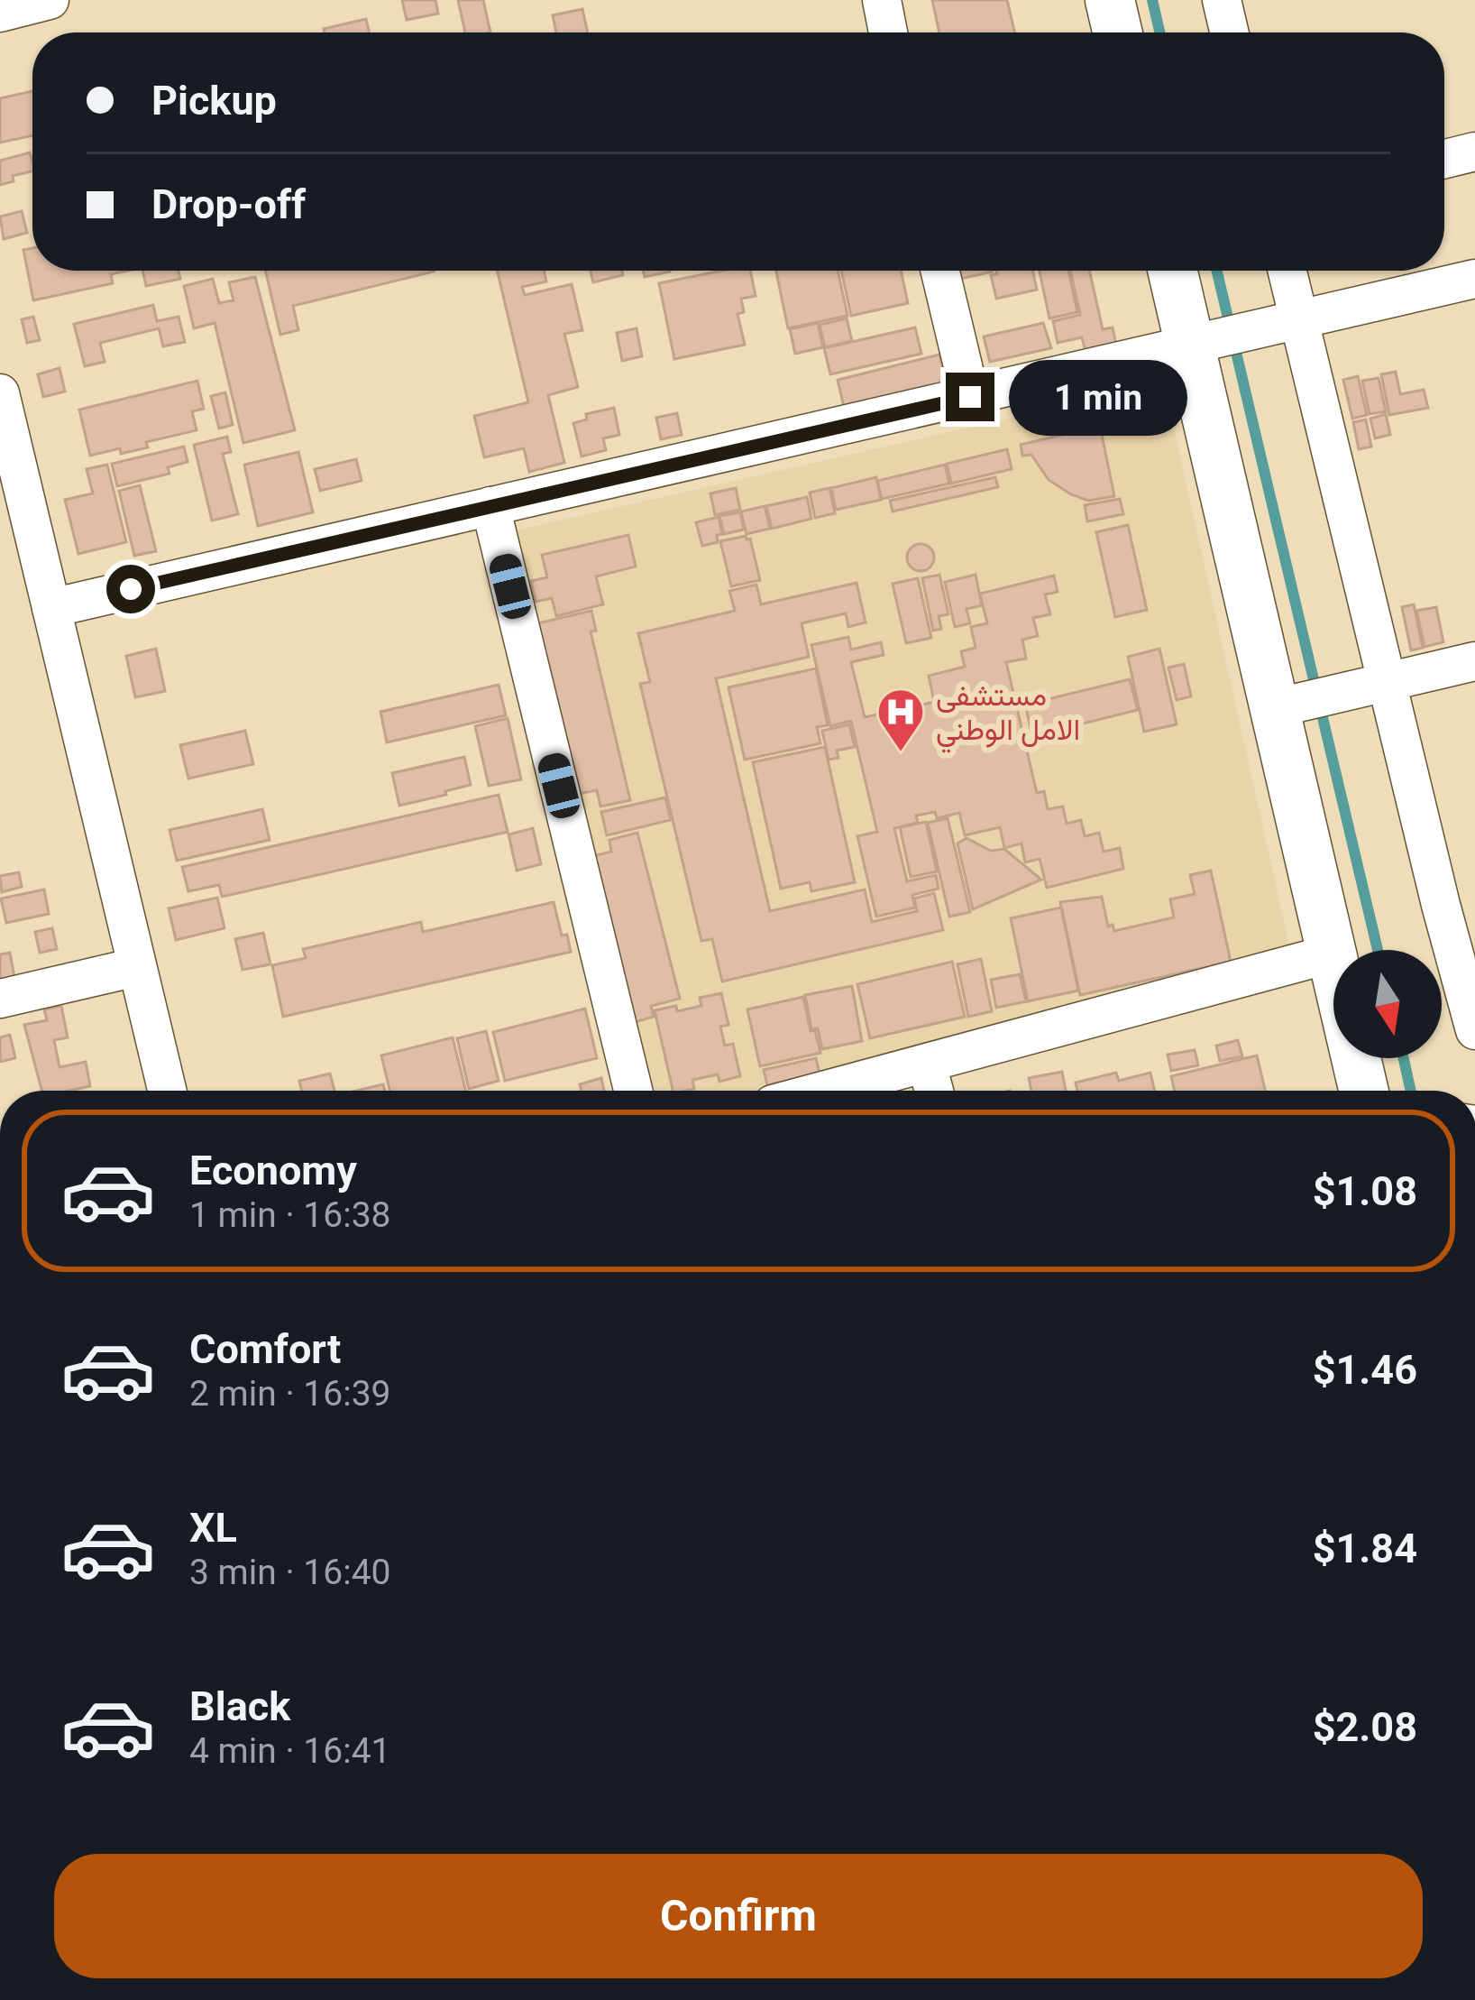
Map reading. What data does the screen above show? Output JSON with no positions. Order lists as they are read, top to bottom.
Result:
{
  "places": {
    "hospital": ["مستشفى الامل الوطني"]
  },
  "north": "bottom",
  "page": {
    "banner": ["Pickup", "Drop-off"],
    "bubble": "1 min",
    "list": [
      {
        "name": "Economy",
        "note": "1 min · 16:38",
        "value": "$1.08"
      },
      {
        "name": "Comfort",
        "note": "2 min · 16:39",
        "value": "$1.46"
      },
      {
        "name": "XL",
        "note": "3 min · 16:40",
        "value": "$1.84"
      },
      {
        "name": "Black",
        "note": "4 min · 16:41",
        "value": "$2.08"
      }
    ],
    "buttons": "Confirm"
  }
}
